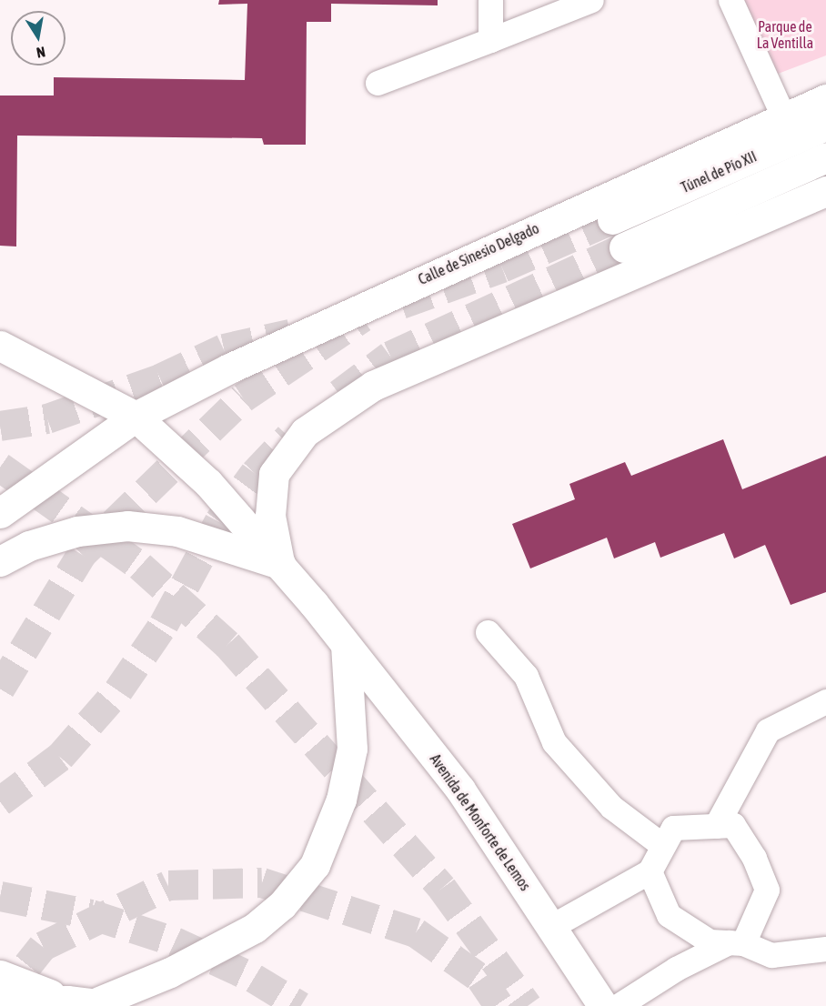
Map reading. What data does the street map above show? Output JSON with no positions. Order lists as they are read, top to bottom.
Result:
{
  "streets": {
    "main road": ["Túnel de Pío XII", "Calle de Sinesio Delgado", "Avenida de Monforte de Lemos"]
  },
  "crossings": [
    ["Calle de Sinesio Delgado", "Avenida de Monforte de Lemos"]
  ],
  "parks": ["Parque de La Ventilla"],
  "north": "bottom"
}
